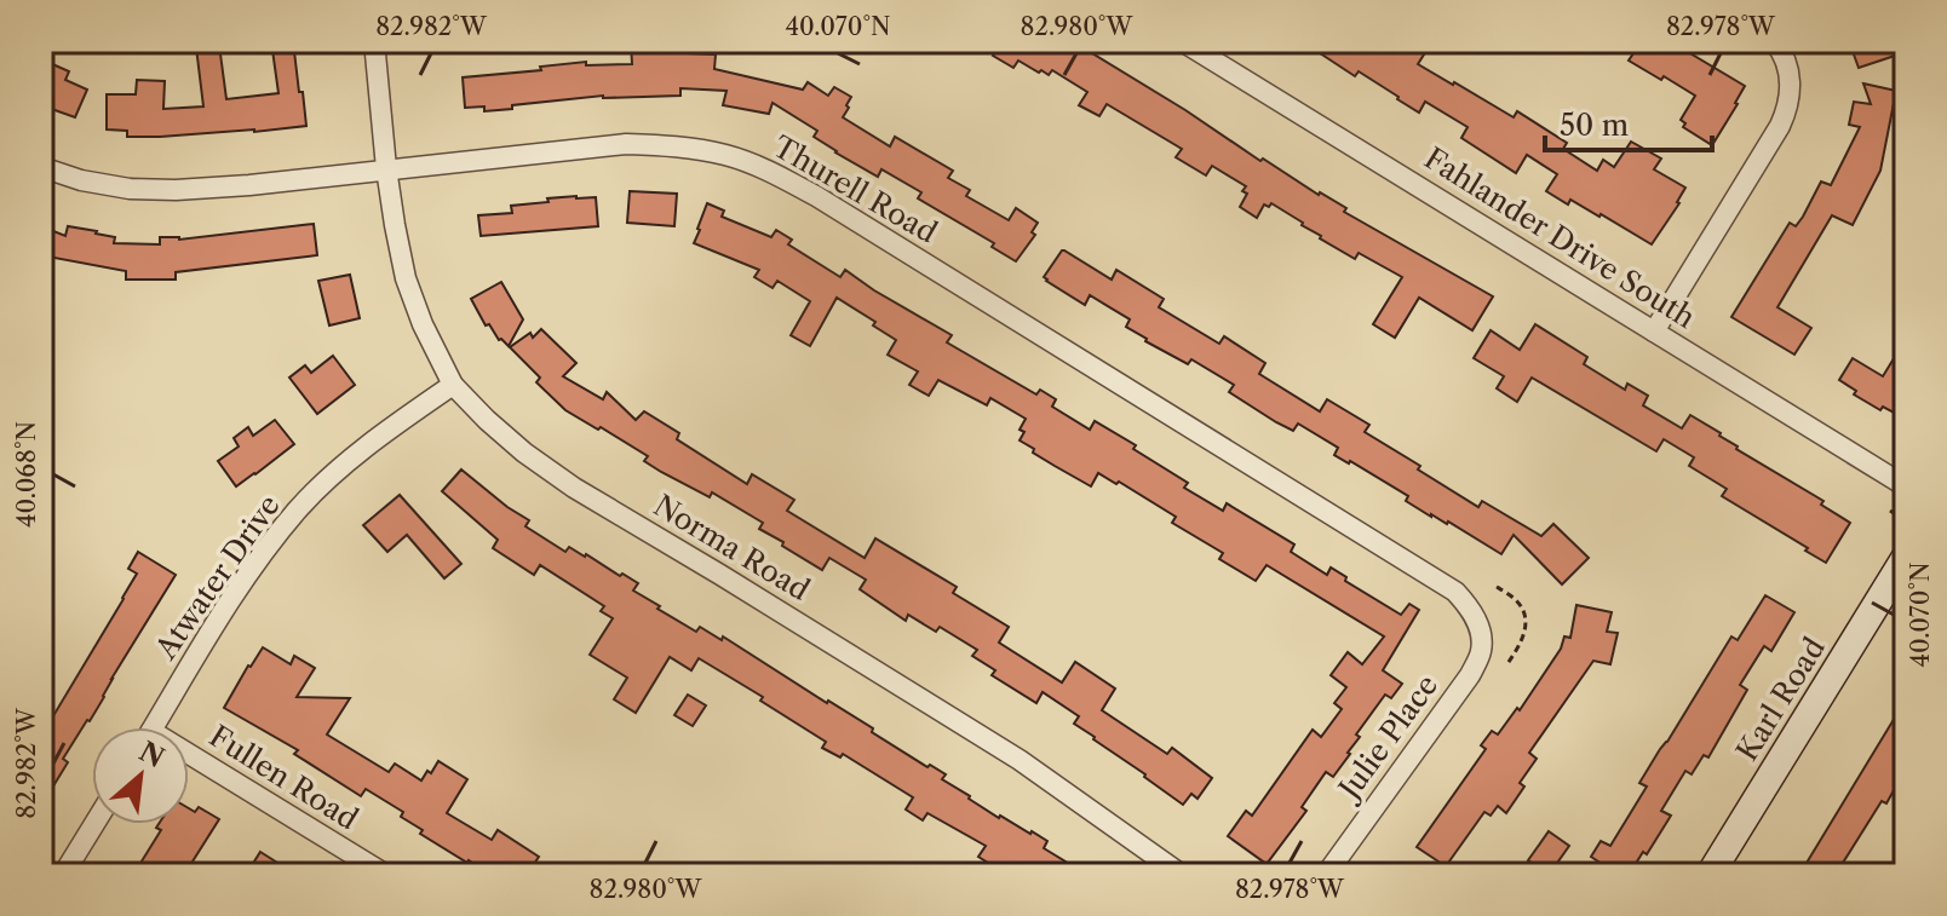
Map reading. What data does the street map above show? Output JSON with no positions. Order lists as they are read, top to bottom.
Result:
{
  "streets": {
    "main road": ["Karl Road"],
    "street": [
      "Thurell Road",
      "Fahlander Drive South",
      "Norma Road",
      "Atwater Drive",
      "Julie Place",
      "Fullen Road"
    ]
  },
  "crossings": [
    ["Thurell Road", "Norma Road"],
    ["Thurell Road", "Julie Place"],
    ["Norma Road", "Atwater Drive"]
  ],
  "scale_bar": "50 m",
  "north": "top right",
  "coordinates": [
    "82.982°W",
    "40.070°N",
    "82.980°W",
    "82.978°W",
    "40.068°N"
  ]
}
